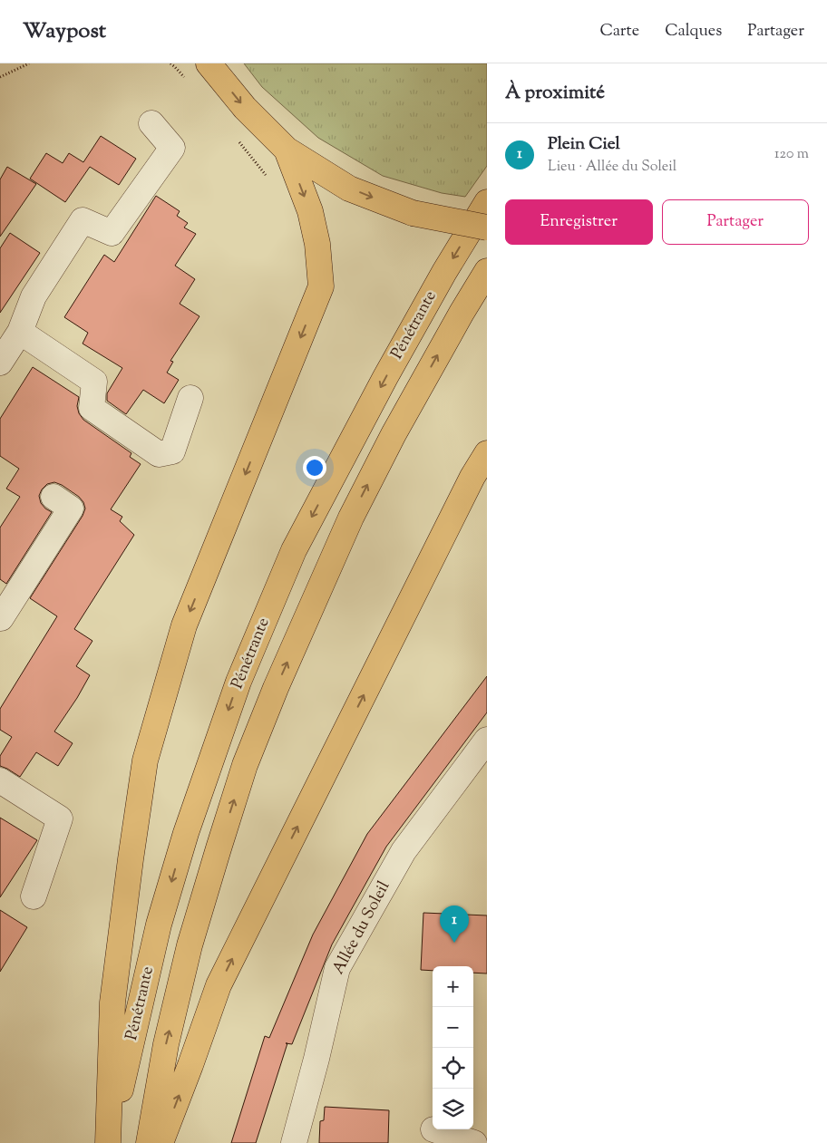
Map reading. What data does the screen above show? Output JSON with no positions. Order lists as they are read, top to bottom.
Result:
{
  "streets": {
    "main road": ["Pénétrante"],
    "street": ["Allée du Soleil"]
  },
  "page": {
    "header": "Waypost",
    "nav": ["Carte", "Calques", "Partager"],
    "heading": "À proximité",
    "list": [
      {
        "mark": "1",
        "name": "Plein Ciel",
        "note": "Lieu · Allée du Soleil",
        "value": "120 m"
      }
    ],
    "buttons": ["Enregistrer", "Partager"],
    "pins": "1",
    "map_buttons": ["+", "−"]
  }
}
